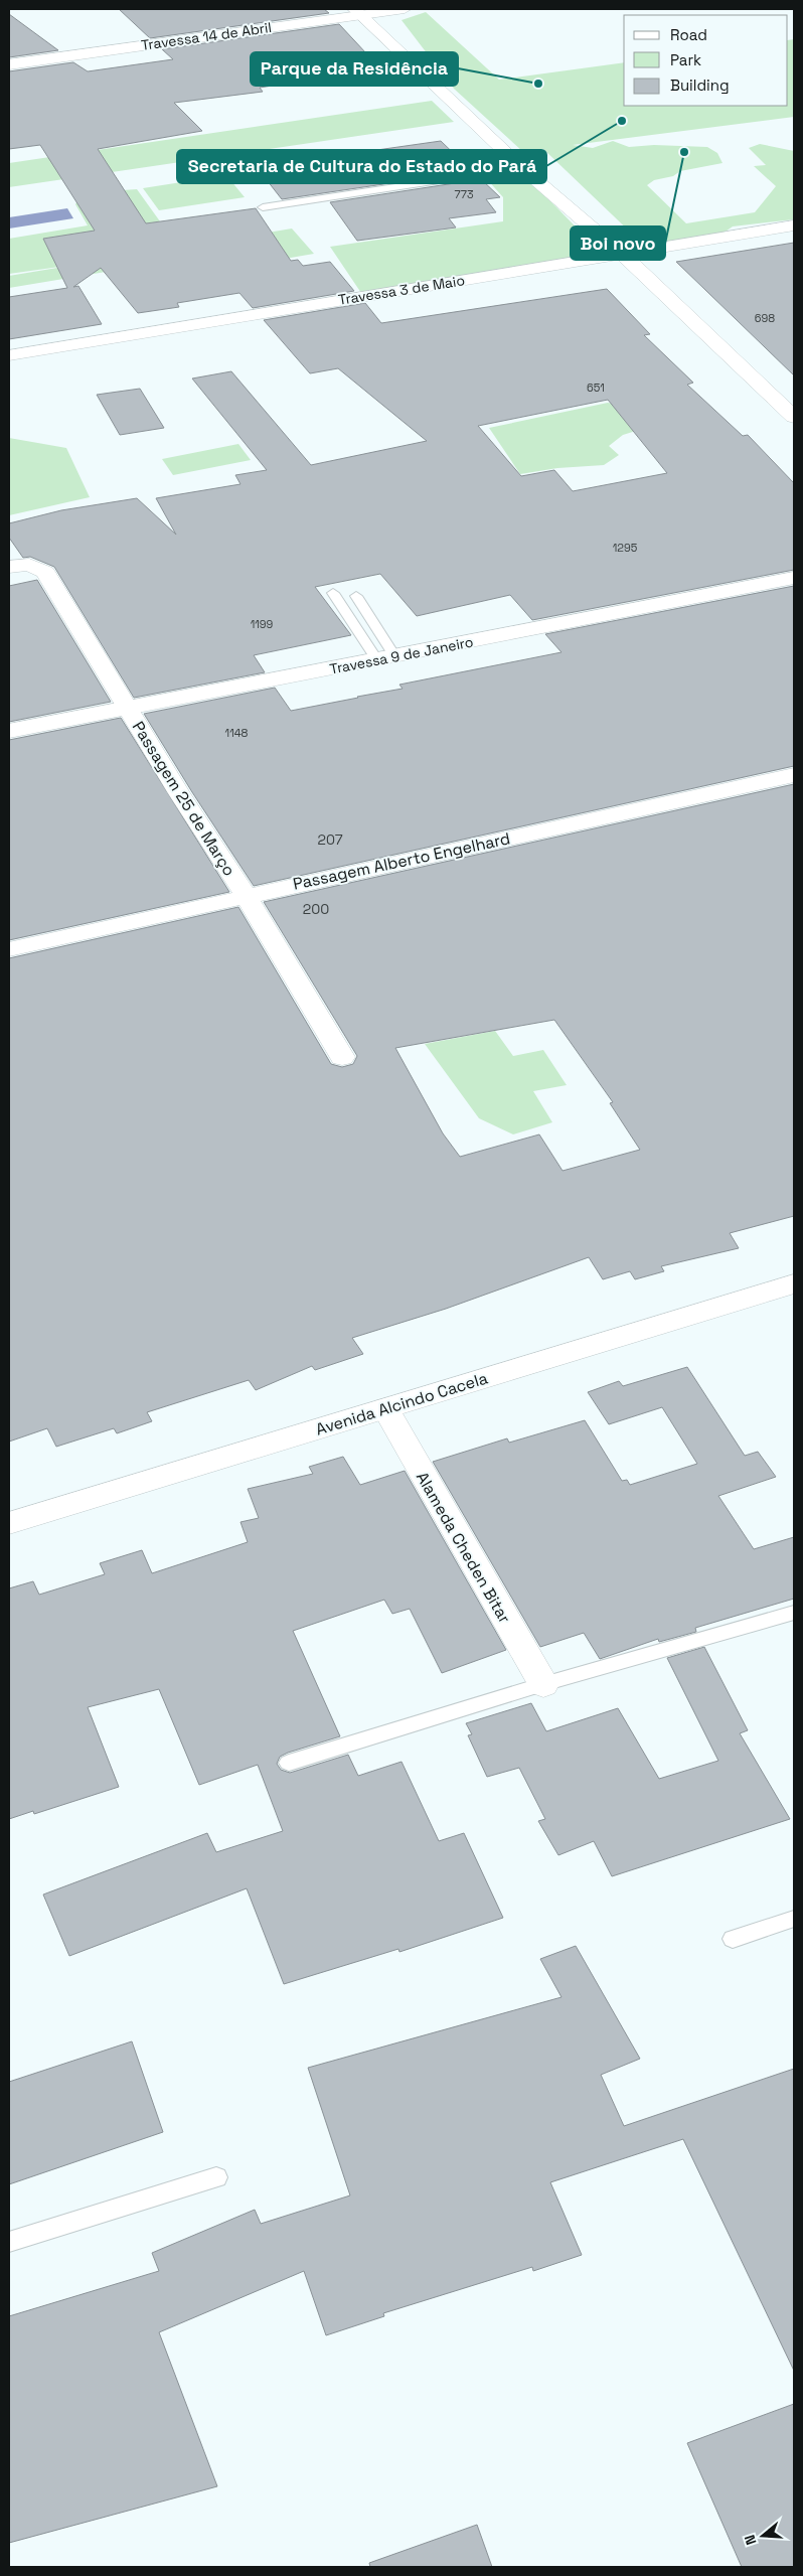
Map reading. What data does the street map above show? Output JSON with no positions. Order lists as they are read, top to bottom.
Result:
{
  "streets": {
    "street": [
      "Travessa 14 de Abril",
      "Travessa 3 de Maio",
      "Travessa 9 de Janeiro",
      "Passagem 25 de Março",
      "Passagem Alberto Engelhard",
      "Avenida Alcindo Cacela",
      "Alameda Cheden Bitar"
    ]
  },
  "crossings": [
    ["Travessa 9 de Janeiro", "Passagem 25 de Março"],
    ["Passagem 25 de Março", "Passagem Alberto Engelhard"],
    ["Avenida Alcindo Cacela", "Alameda Cheden Bitar"]
  ],
  "places": ["Parque da Residência", "Secretaria de Cultura do Estado do Pará", "Boi novo"],
  "house_numbers": [
    "773",
    "698",
    "651",
    "1295",
    "1199",
    "1148",
    "207",
    "200"
  ],
  "legend": ["Road", "Park", "Building"],
  "north": "left"
}
